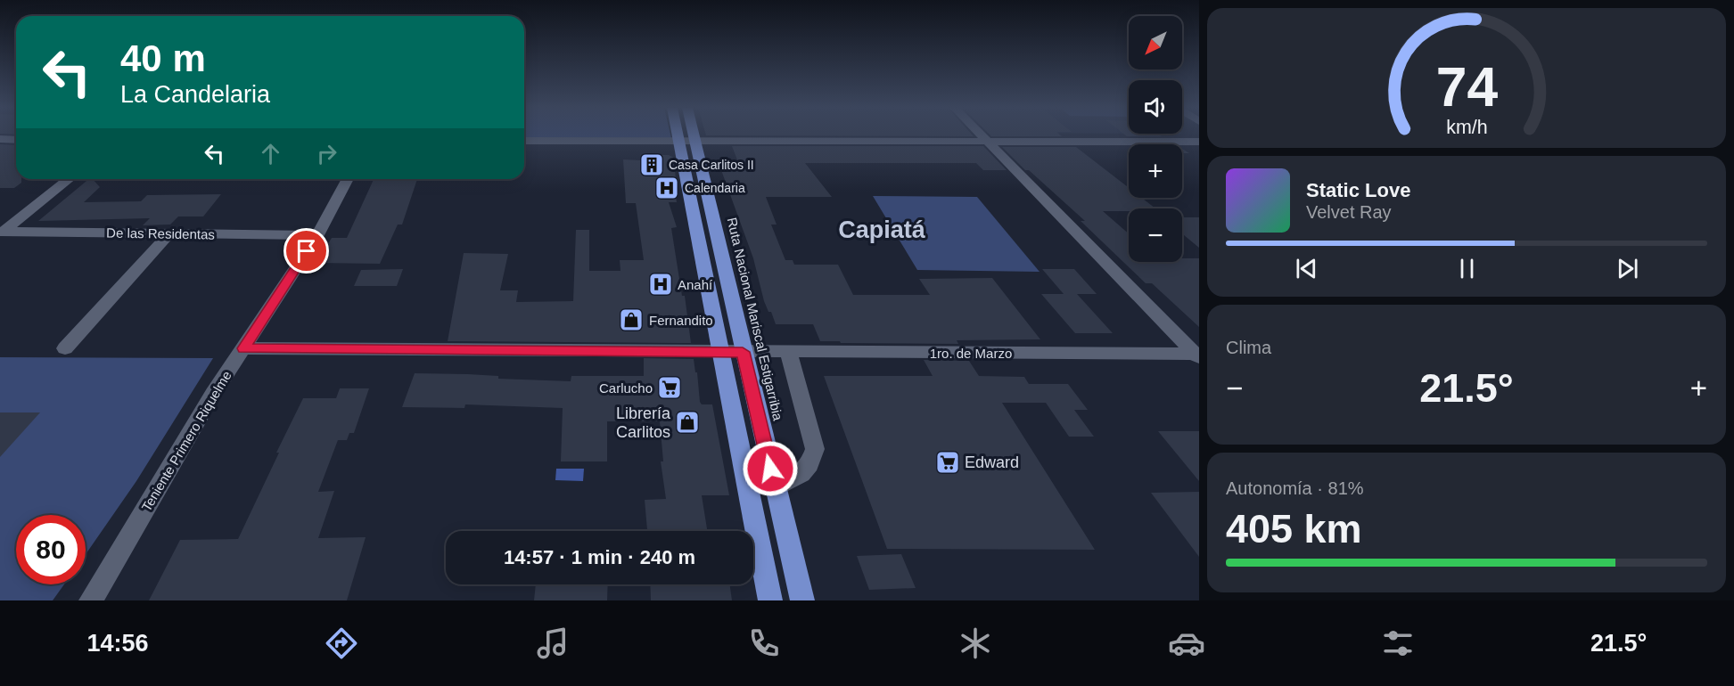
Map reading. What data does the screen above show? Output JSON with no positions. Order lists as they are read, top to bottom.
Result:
{
  "streets": {
    "highway": ["Ruta Nacional Mariscal Estigarribia"],
    "street": ["De las Residentas", "1ro. de Marzo", "Teniente Primero Riquelme"]
  },
  "crossings": [
    ["De las Residentas", "Teniente Primero Riquelme"],
    ["Ruta Nacional Mariscal Estigarribia", "1ro. de Marzo"],
    ["1ro. de Marzo", "Teniente Primero Riquelme"]
  ],
  "districts": ["Capiatá"],
  "places": {
    "building": ["Casa Carlitos II"],
    "hospital": ["Calendaria", "Anahí"],
    "shop": ["Fernandito", "Librería Carlitos"],
    "supermarket": ["Carlucho", "Edward"]
  },
  "north": "bottom left",
  "page": {
    "map_buttons": ["+", "−"],
    "turn": ["40 m", "La Candelaria"],
    "song": ["Static Love", "Velvet Ray"],
    "tile": [
      "Clima",
      ["Autonomía · 81%", "405 km"]
    ],
    "heat": ["−", "21.5°", "+"],
    "limit": "80",
    "trip": "14:57 · 1 min · 240 m",
    "tabs": ["14:56", "21.5°"],
    "gauge": ["74", "km/h"]
  }
}
